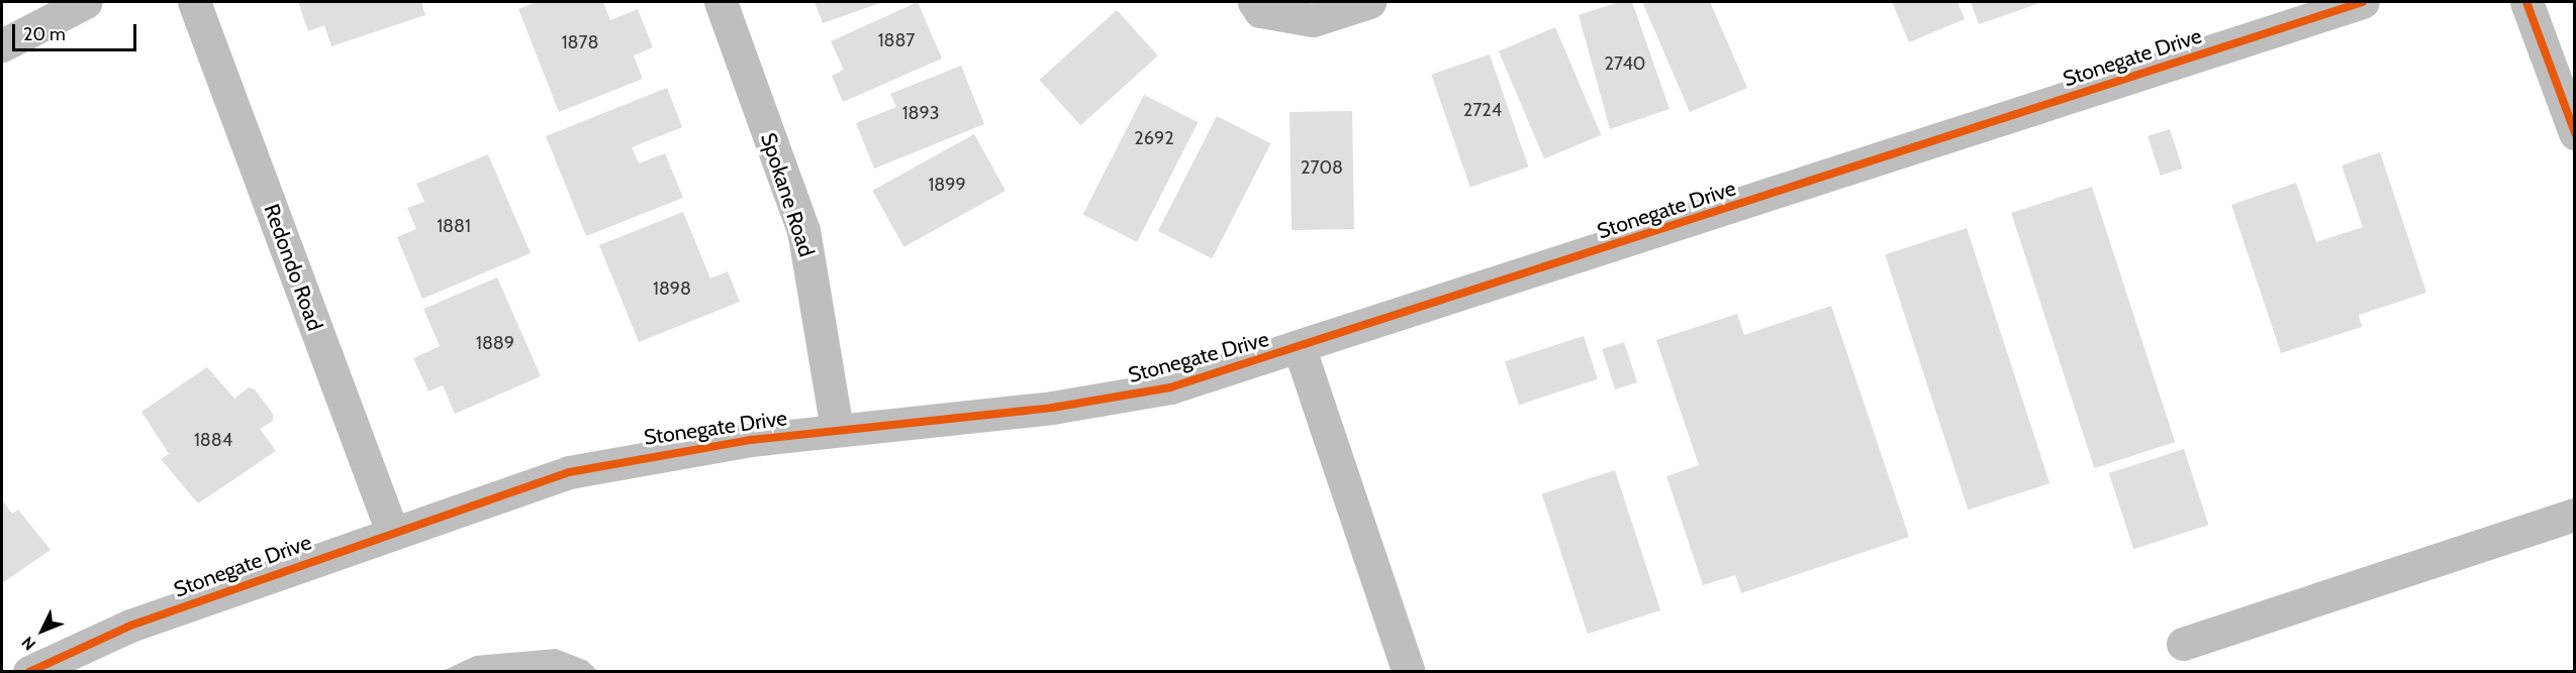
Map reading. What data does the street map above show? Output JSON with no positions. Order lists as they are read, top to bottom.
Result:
{
  "streets": {
    "street": ["Stonegate Drive", "Spokane Road", "Redondo Road"]
  },
  "crossings": [
    ["Stonegate Drive", "Spokane Road"],
    ["Stonegate Drive", "Redondo Road"]
  ],
  "house_numbers": [
    "1887",
    "1878",
    "2740",
    "2724",
    "1893",
    "2692",
    "2708",
    "1899",
    "1881",
    "1898",
    "1889",
    "1884"
  ],
  "scale_bar": "20 m",
  "north": "bottom left"
}
